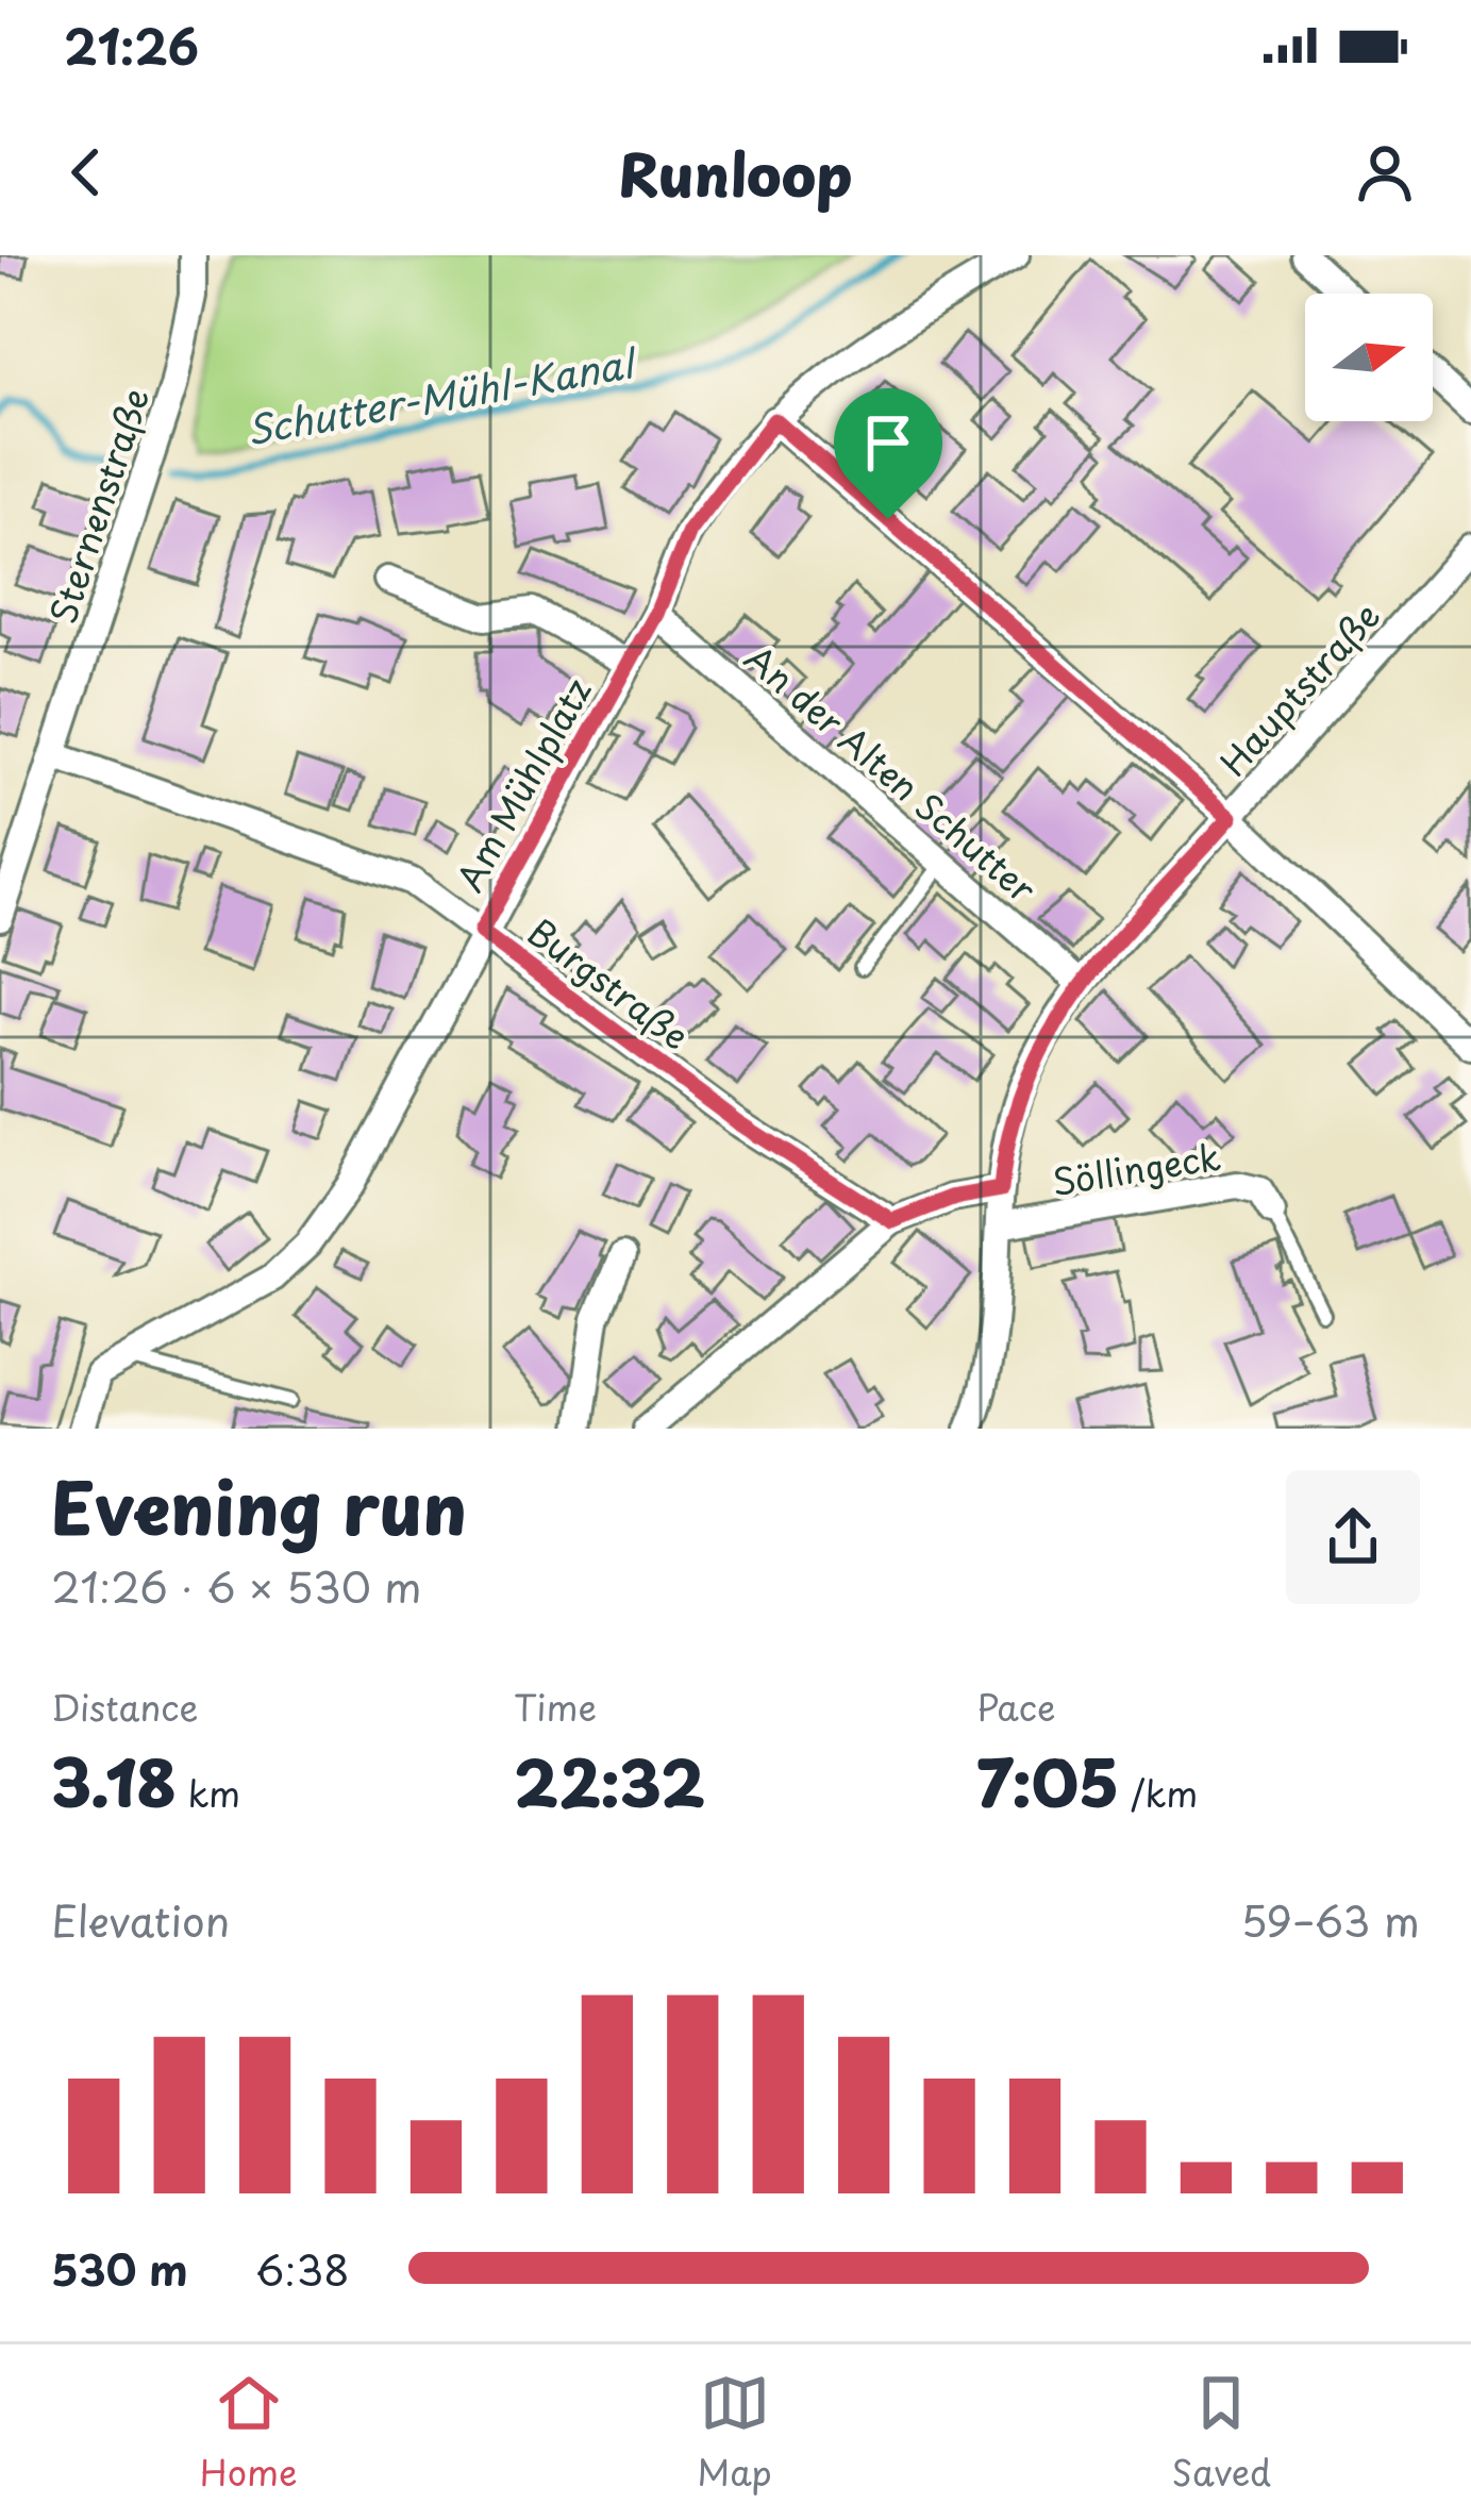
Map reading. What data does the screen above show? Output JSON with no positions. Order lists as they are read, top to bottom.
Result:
{
  "streets": {
    "street": [
      "Sternenstraße",
      "Hauptstraße",
      "An der Alten Schutter",
      "Am Mühlplatz",
      "Burgstraße",
      "Söllingeck"
    ]
  },
  "crossings": [
    ["Sternenstraße", "Burgstraße"],
    ["Hauptstraße", "An der Alten Schutter"],
    ["Hauptstraße", "Söllingeck"],
    ["An der Alten Schutter", "Am Mühlplatz"],
    ["Am Mühlplatz", "Burgstraße"]
  ],
  "water": ["Schutter-Mühl-Kanal"],
  "north": "right",
  "page": {
    "status": "21:26",
    "header": "Runloop",
    "heading": ["Evening run", "21:26 · 6 × 530 m"],
    "stats": [
      ["Distance", "3.18 km"],
      ["Time", "22:32"],
      ["Pace", "7:05 /km"]
    ],
    "chart": ["Elevation", "59–63 m"],
    "list": [
      {
        "name": "530 m",
        "note": "6:38"
      }
    ],
    "tabs": ["Home", "Map", "Saved"]
  }
}
